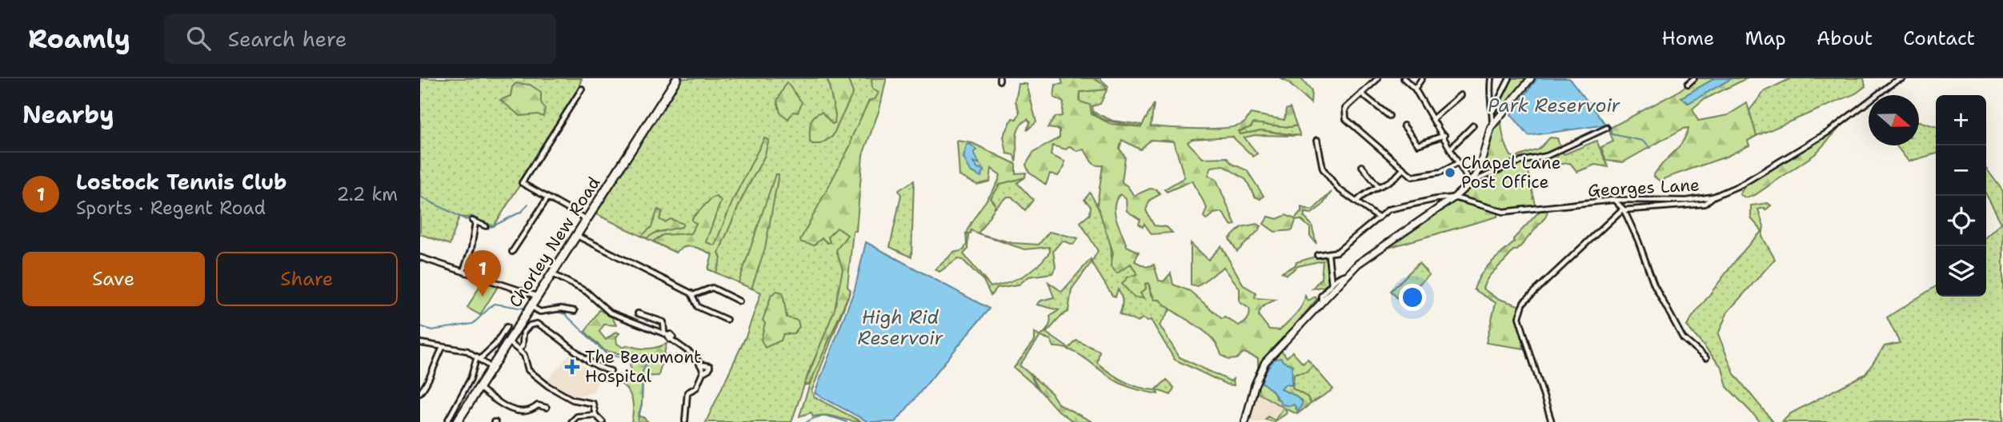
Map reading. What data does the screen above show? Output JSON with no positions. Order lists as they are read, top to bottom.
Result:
{
  "streets": {
    "highway": ["Chorley New Road"],
    "street": ["Georges Lane"]
  },
  "water": ["Park Reservoir", "High Rid Reservoir"],
  "places": {
    "other": ["Chapel Lane Post Office"],
    "health": ["The Beaumont Hospital"]
  },
  "north": "right",
  "page": {
    "header": "Roamly",
    "search": "Search here",
    "nav": [
      "Home",
      "Map",
      "About",
      "Contact"
    ],
    "heading": "Nearby",
    "map_buttons": ["+", "−"],
    "list": [
      {
        "mark": "1",
        "name": "Lostock Tennis Club",
        "note": "Sports · Regent Road",
        "value": "2.2 km"
      }
    ],
    "buttons": ["Save", "Share"],
    "pins": "1"
  }
}
